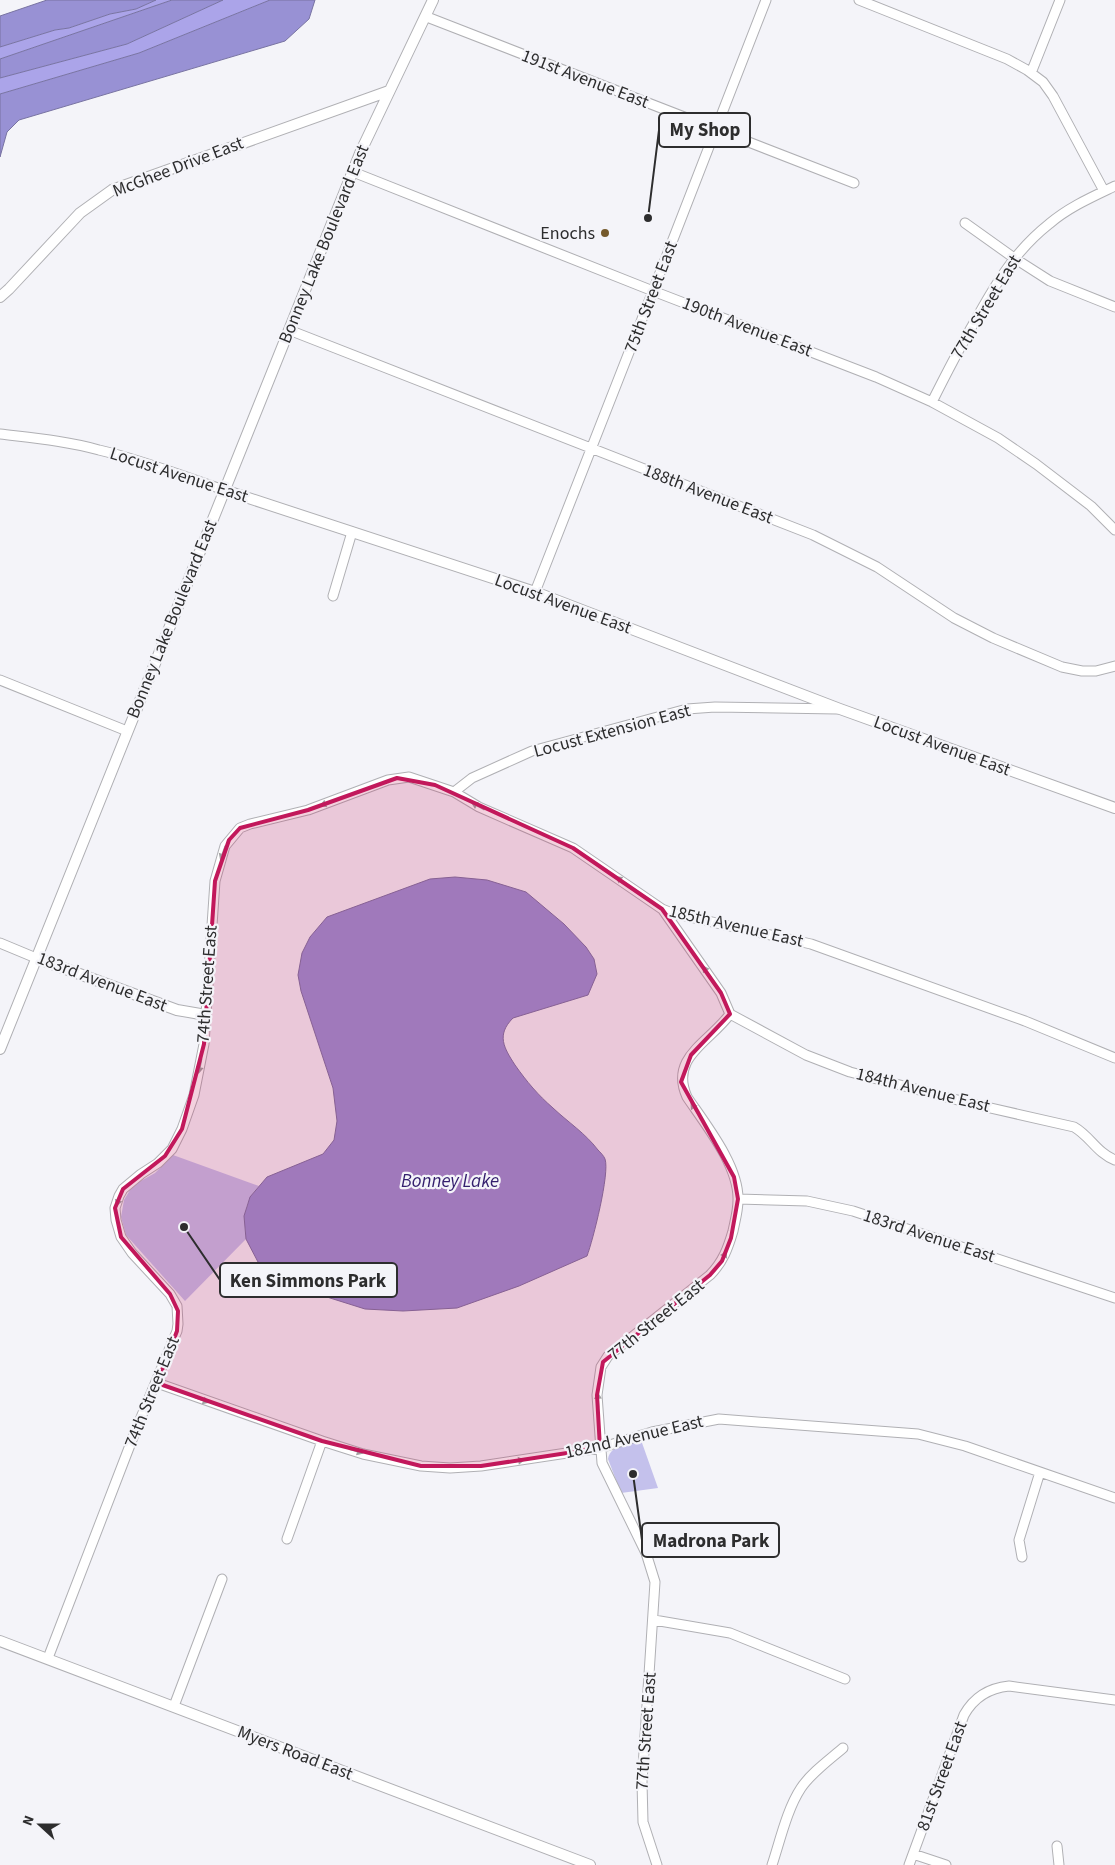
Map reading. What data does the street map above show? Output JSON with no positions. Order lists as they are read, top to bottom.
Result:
{
  "streets": {
    "street": [
      "191st Avenue East",
      "McGhee Drive East",
      "Bonney Lake Boulevard East",
      "75th Street East",
      "77th Street East",
      "190th Avenue East",
      "Locust Avenue East",
      "188th Avenue East",
      "Locust Extension East",
      "185th Avenue East",
      "183rd Avenue East",
      "74th Street East",
      "184th Avenue East",
      "182nd Avenue East",
      "Myers Road East",
      "81st Street East"
    ]
  },
  "crossings": [
    ["191st Avenue East", "Bonney Lake Boulevard East"],
    ["191st Avenue East", "75th Street East"],
    ["McGhee Drive East", "Bonney Lake Boulevard East"],
    ["Bonney Lake Boulevard East", "190th Avenue East"],
    ["Bonney Lake Boulevard East", "Locust Avenue East"],
    ["Bonney Lake Boulevard East", "188th Avenue East"],
    ["Bonney Lake Boulevard East", "183rd Avenue East"],
    ["75th Street East", "190th Avenue East"],
    ["75th Street East", "Locust Avenue East"],
    ["75th Street East", "188th Avenue East"],
    ["77th Street East", "190th Avenue East"],
    ["77th Street East", "183rd Avenue East"],
    ["77th Street East", "184th Avenue East"],
    ["77th Street East", "182nd Avenue East"],
    ["Locust Avenue East", "Locust Extension East"],
    ["Locust Extension East", "185th Avenue East"],
    ["185th Avenue East", "74th Street East"],
    ["183rd Avenue East", "74th Street East"],
    ["74th Street East", "182nd Avenue East"],
    ["74th Street East", "Myers Road East"]
  ],
  "one_way": [
    "77th Street East",
    "185th Avenue East",
    "74th Street East",
    "182nd Avenue East"
  ],
  "water": ["Bonney Lake"],
  "places": [
    "My Shop",
    "Enochs",
    "Ken Simmons Park",
    "Madrona Park"
  ],
  "north": "left"
}
